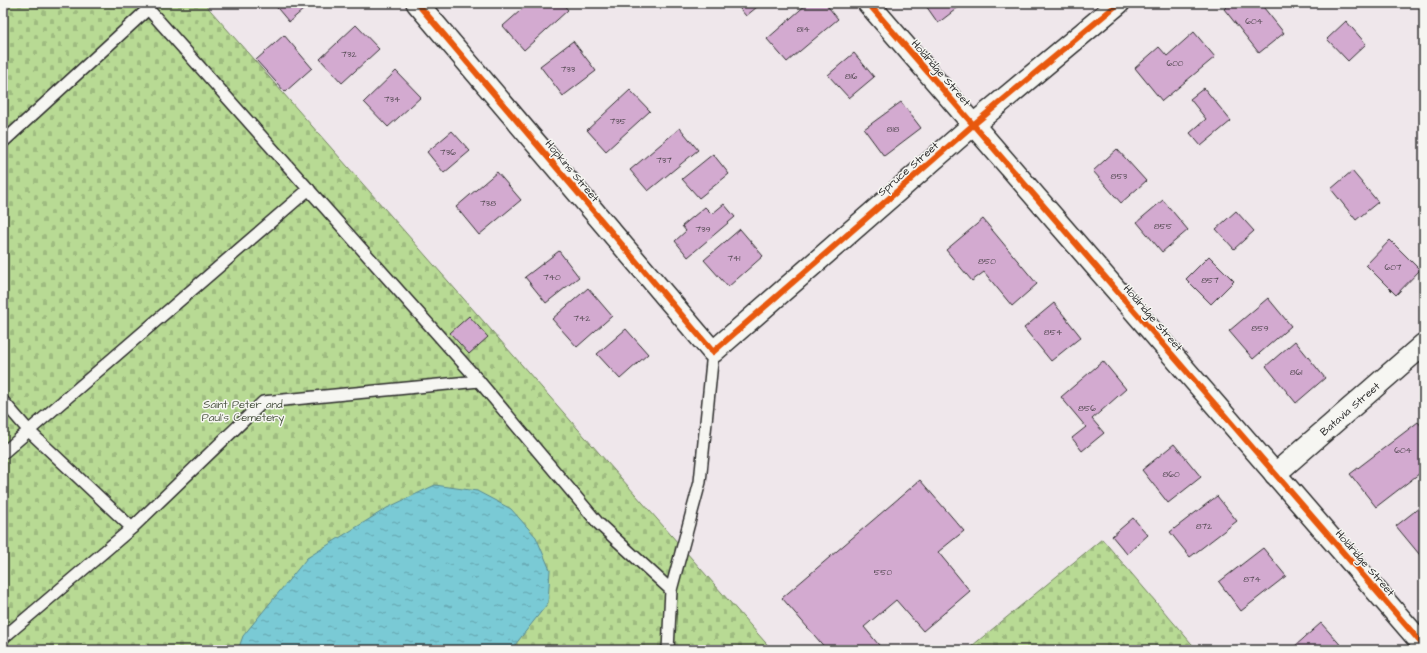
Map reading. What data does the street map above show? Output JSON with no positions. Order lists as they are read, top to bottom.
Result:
{
  "streets": {
    "street": [
      "Holdridge Street",
      "Spruce Street",
      "Hopkins Street",
      "Batavia Street"
    ]
  },
  "crossings": [
    ["Holdridge Street", "Spruce Street"],
    ["Holdridge Street", "Batavia Street"],
    ["Spruce Street", "Hopkins Street"]
  ],
  "parks": ["Saint Peter and Paul's Cemetery"],
  "house_numbers": [
    "604",
    "814",
    "732",
    "600",
    "733",
    "816",
    "734",
    "735",
    "818",
    "736",
    "737",
    "853",
    "738",
    "855",
    "739",
    "741",
    "850",
    "607",
    "740",
    "857",
    "742",
    "859",
    "854",
    "861",
    "856",
    "604",
    "860",
    "872",
    "550",
    "874"
  ]
}
